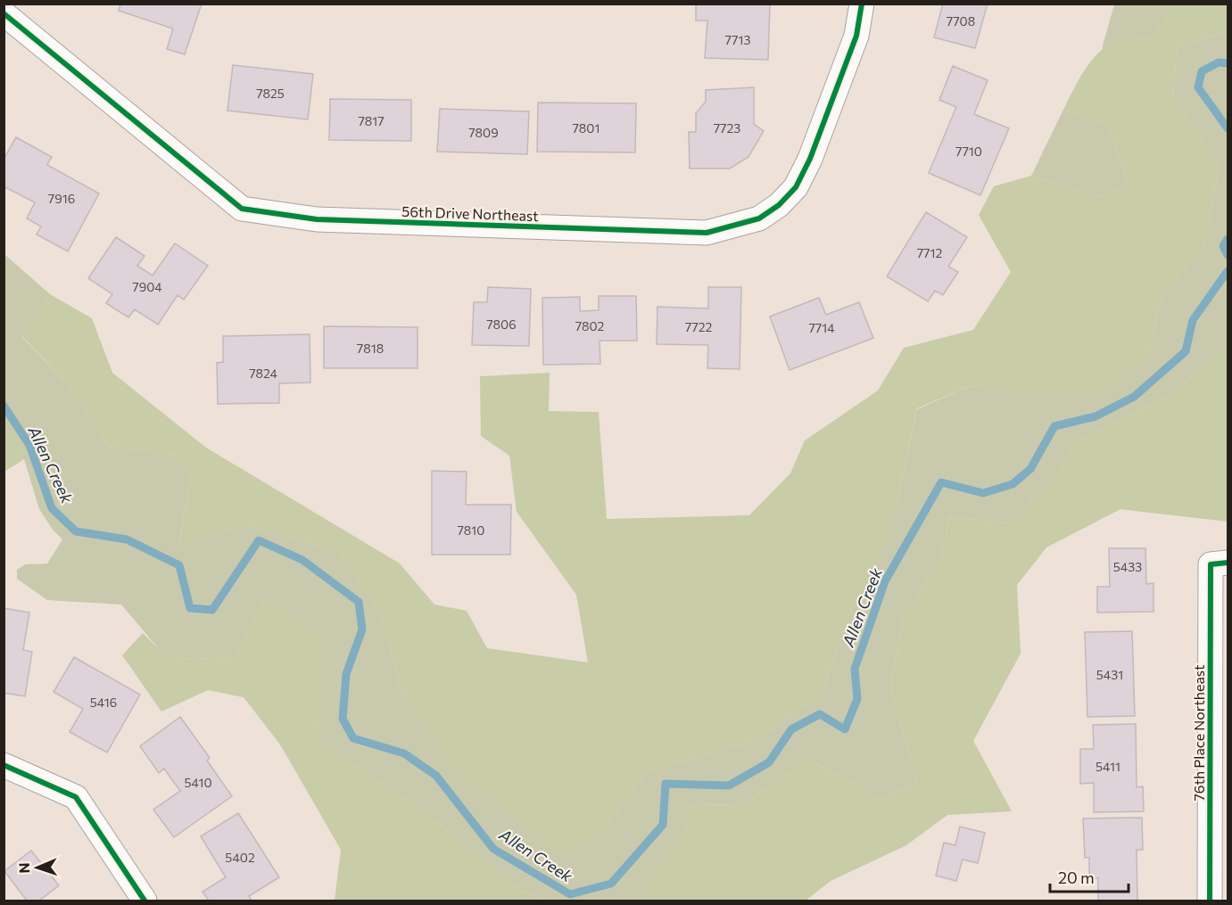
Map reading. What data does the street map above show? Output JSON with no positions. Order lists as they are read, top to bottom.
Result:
{
  "streets": {
    "street": ["56th Drive Northeast", "76th Place Northeast"]
  },
  "water": ["Allen Creek"],
  "house_numbers": [
    "7708",
    "7713",
    "7825",
    "7817",
    "7801",
    "7723",
    "7809",
    "7710",
    "7916",
    "7712",
    "7904",
    "7806",
    "7802",
    "7722",
    "7714",
    "7818",
    "7824",
    "7810",
    "5433",
    "5431",
    "5416",
    "5411",
    "5410",
    "5402"
  ],
  "scale_bar": "20 m",
  "north": "left"
}
